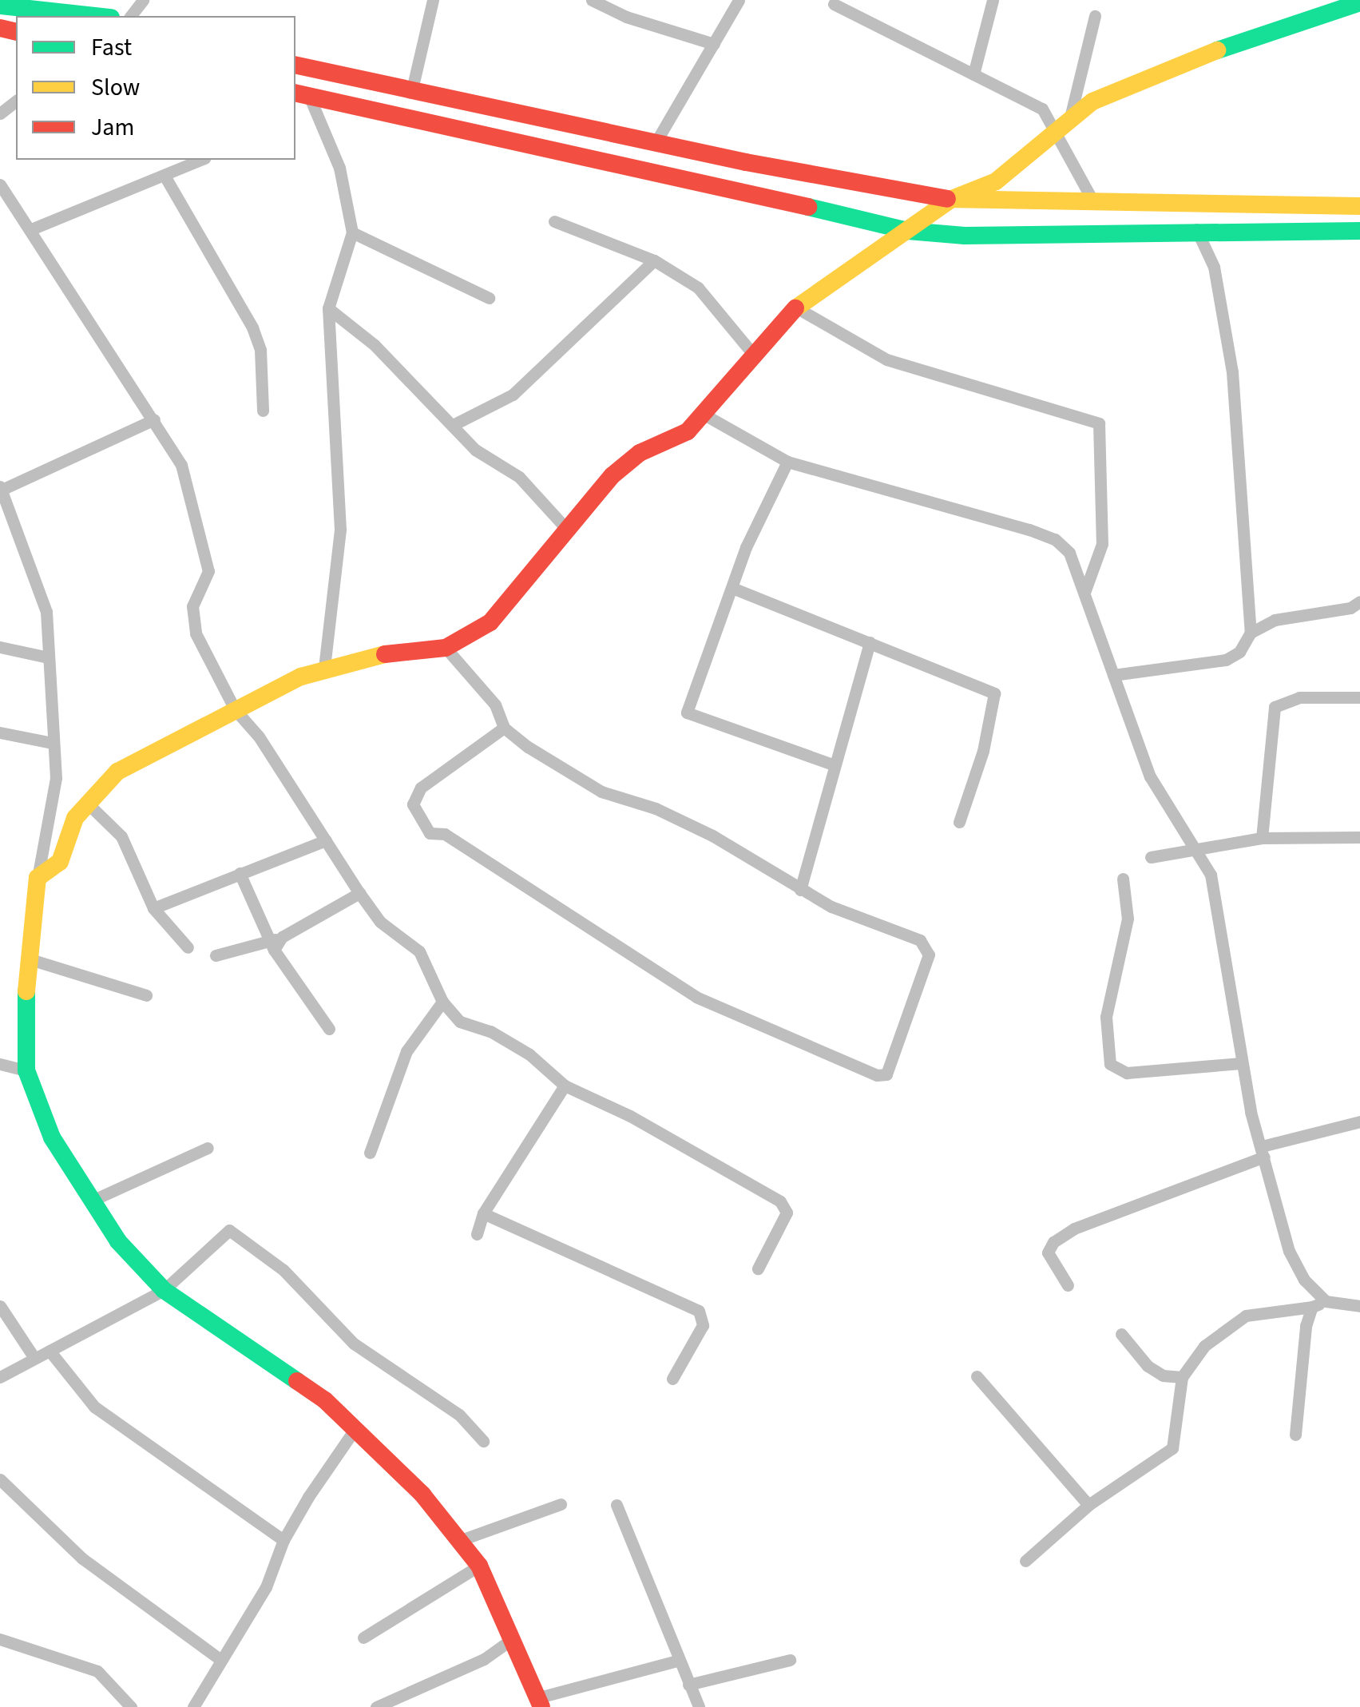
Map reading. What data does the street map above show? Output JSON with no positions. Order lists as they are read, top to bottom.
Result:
{
  "legend": ["Fast", "Slow", "Jam"]
}
